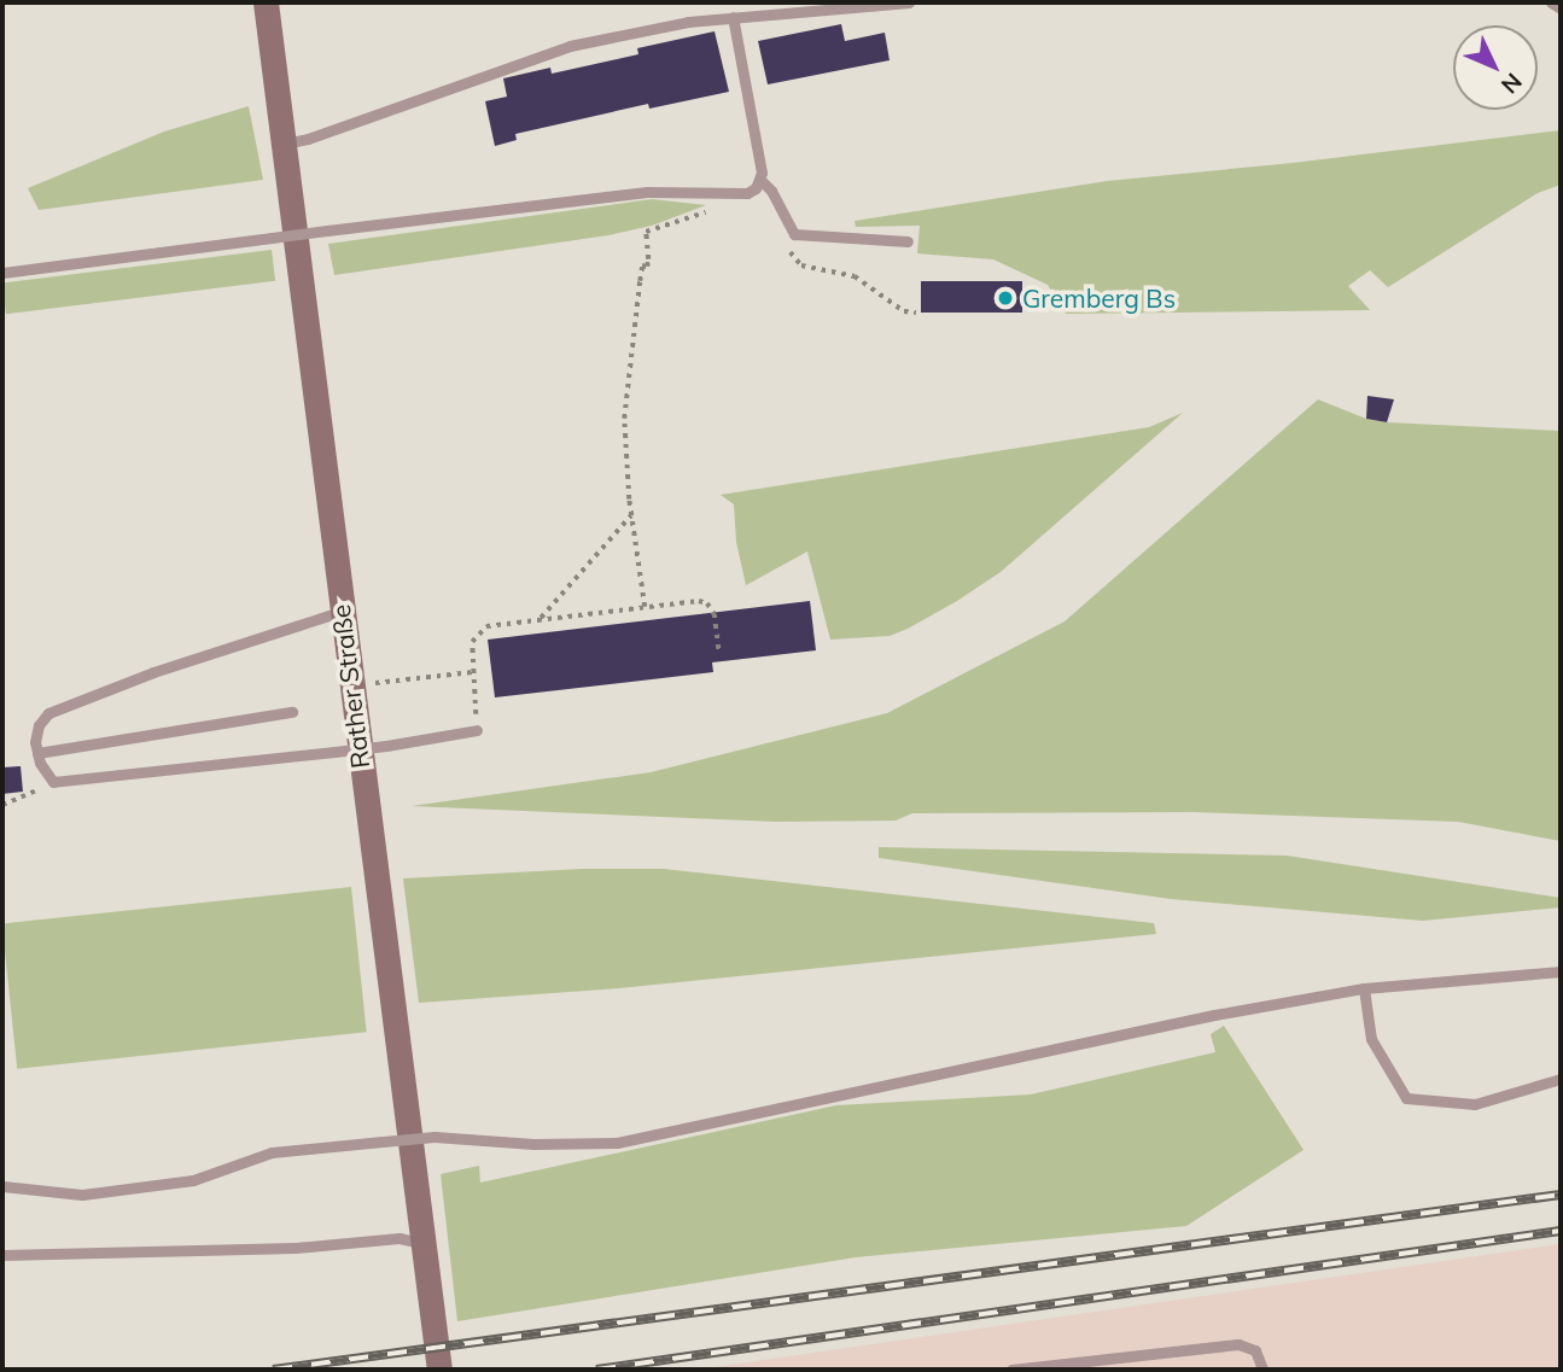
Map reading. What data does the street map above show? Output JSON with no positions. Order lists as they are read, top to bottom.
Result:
{
  "streets": {
    "street": ["Rather Straße"]
  },
  "places": ["Gremberg Bs"],
  "north": "bottom right"
}
